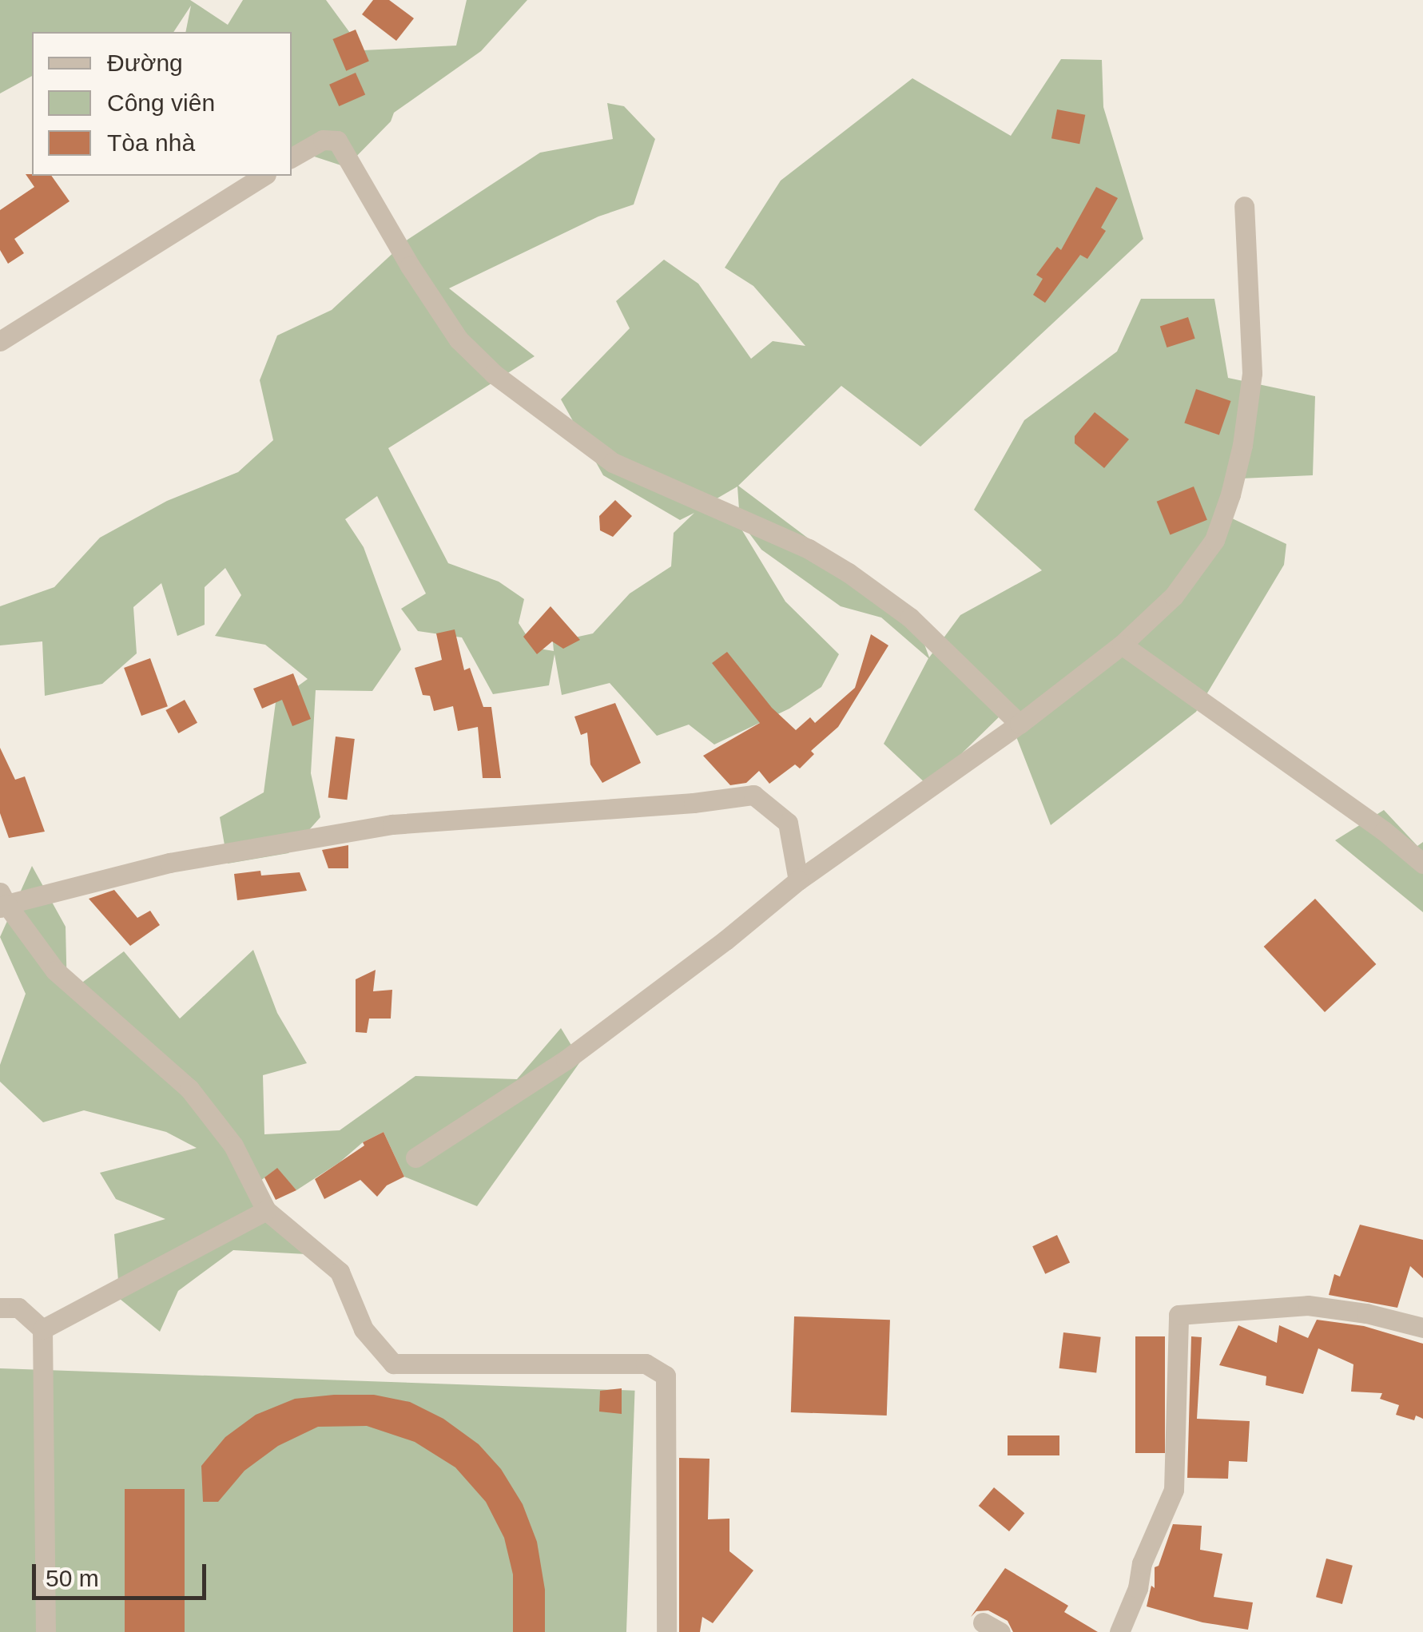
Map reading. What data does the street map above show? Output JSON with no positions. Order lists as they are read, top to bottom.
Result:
{
  "legend": ["Đường", "Công viên", "Tòa nhà"],
  "scale_bar": "50 m"
}
